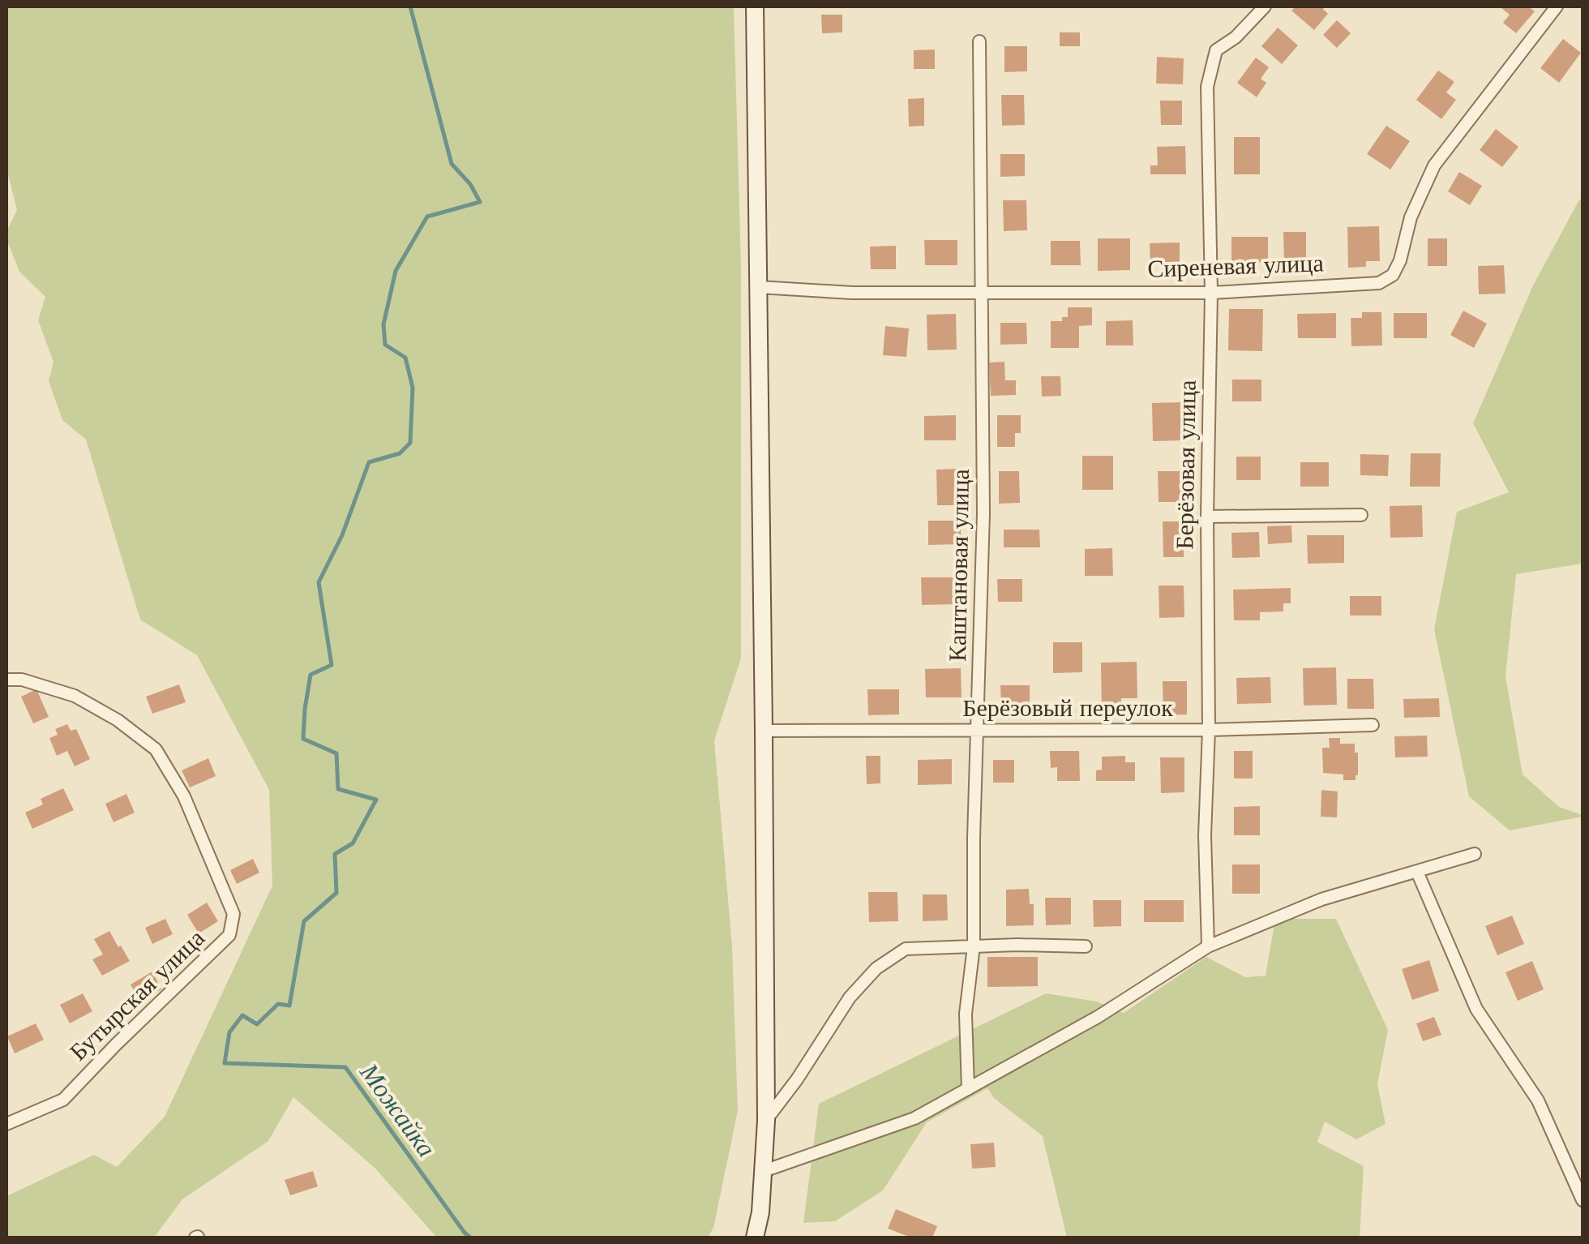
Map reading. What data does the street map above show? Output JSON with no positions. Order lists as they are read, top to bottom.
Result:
{
  "streets": {
    "street": [
      "Сиреневая улица",
      "Берёзовая улица",
      "Каштановая улица",
      "Берёзовый переулок",
      "Бутырская улица"
    ]
  },
  "crossings": [
    ["Сиреневая улица", "Берёзовая улица"],
    ["Сиреневая улица", "Каштановая улица"],
    ["Берёзовая улица", "Берёзовый переулок"],
    ["Каштановая улица", "Берёзовый переулок"]
  ],
  "water": ["Можайка"]
}
